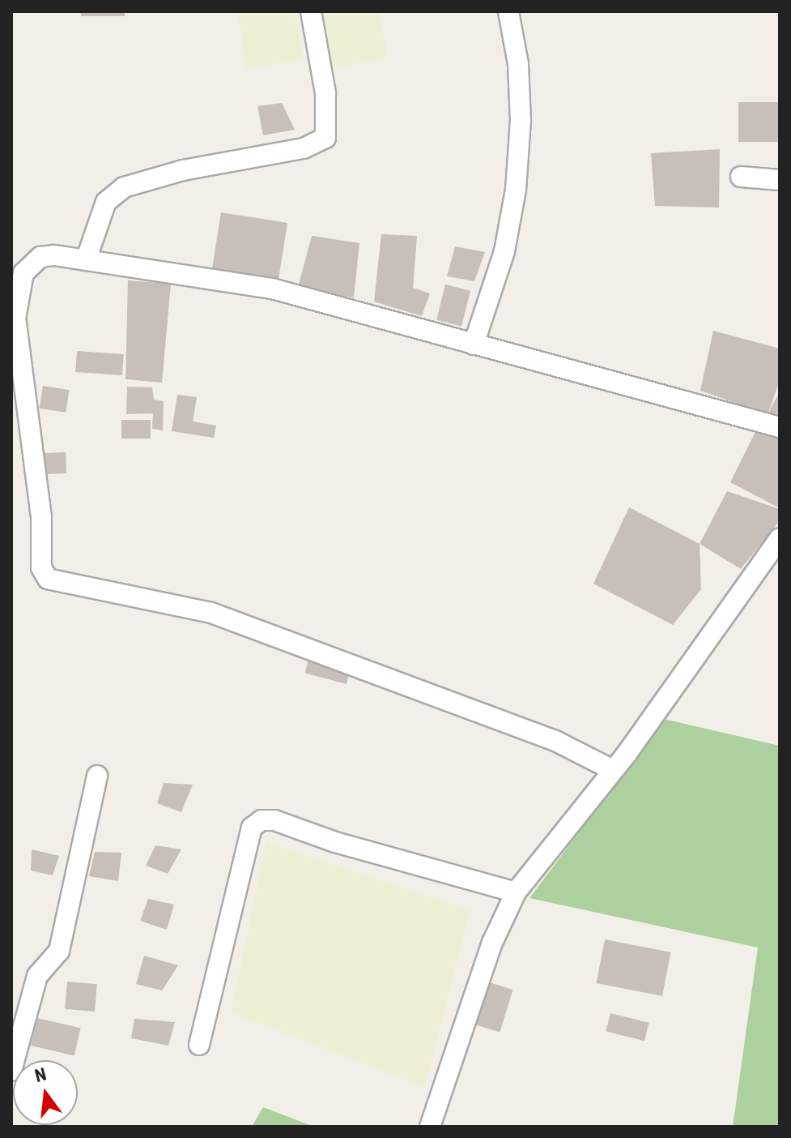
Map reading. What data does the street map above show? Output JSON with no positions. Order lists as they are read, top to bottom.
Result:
{
  "north": "top"
}
